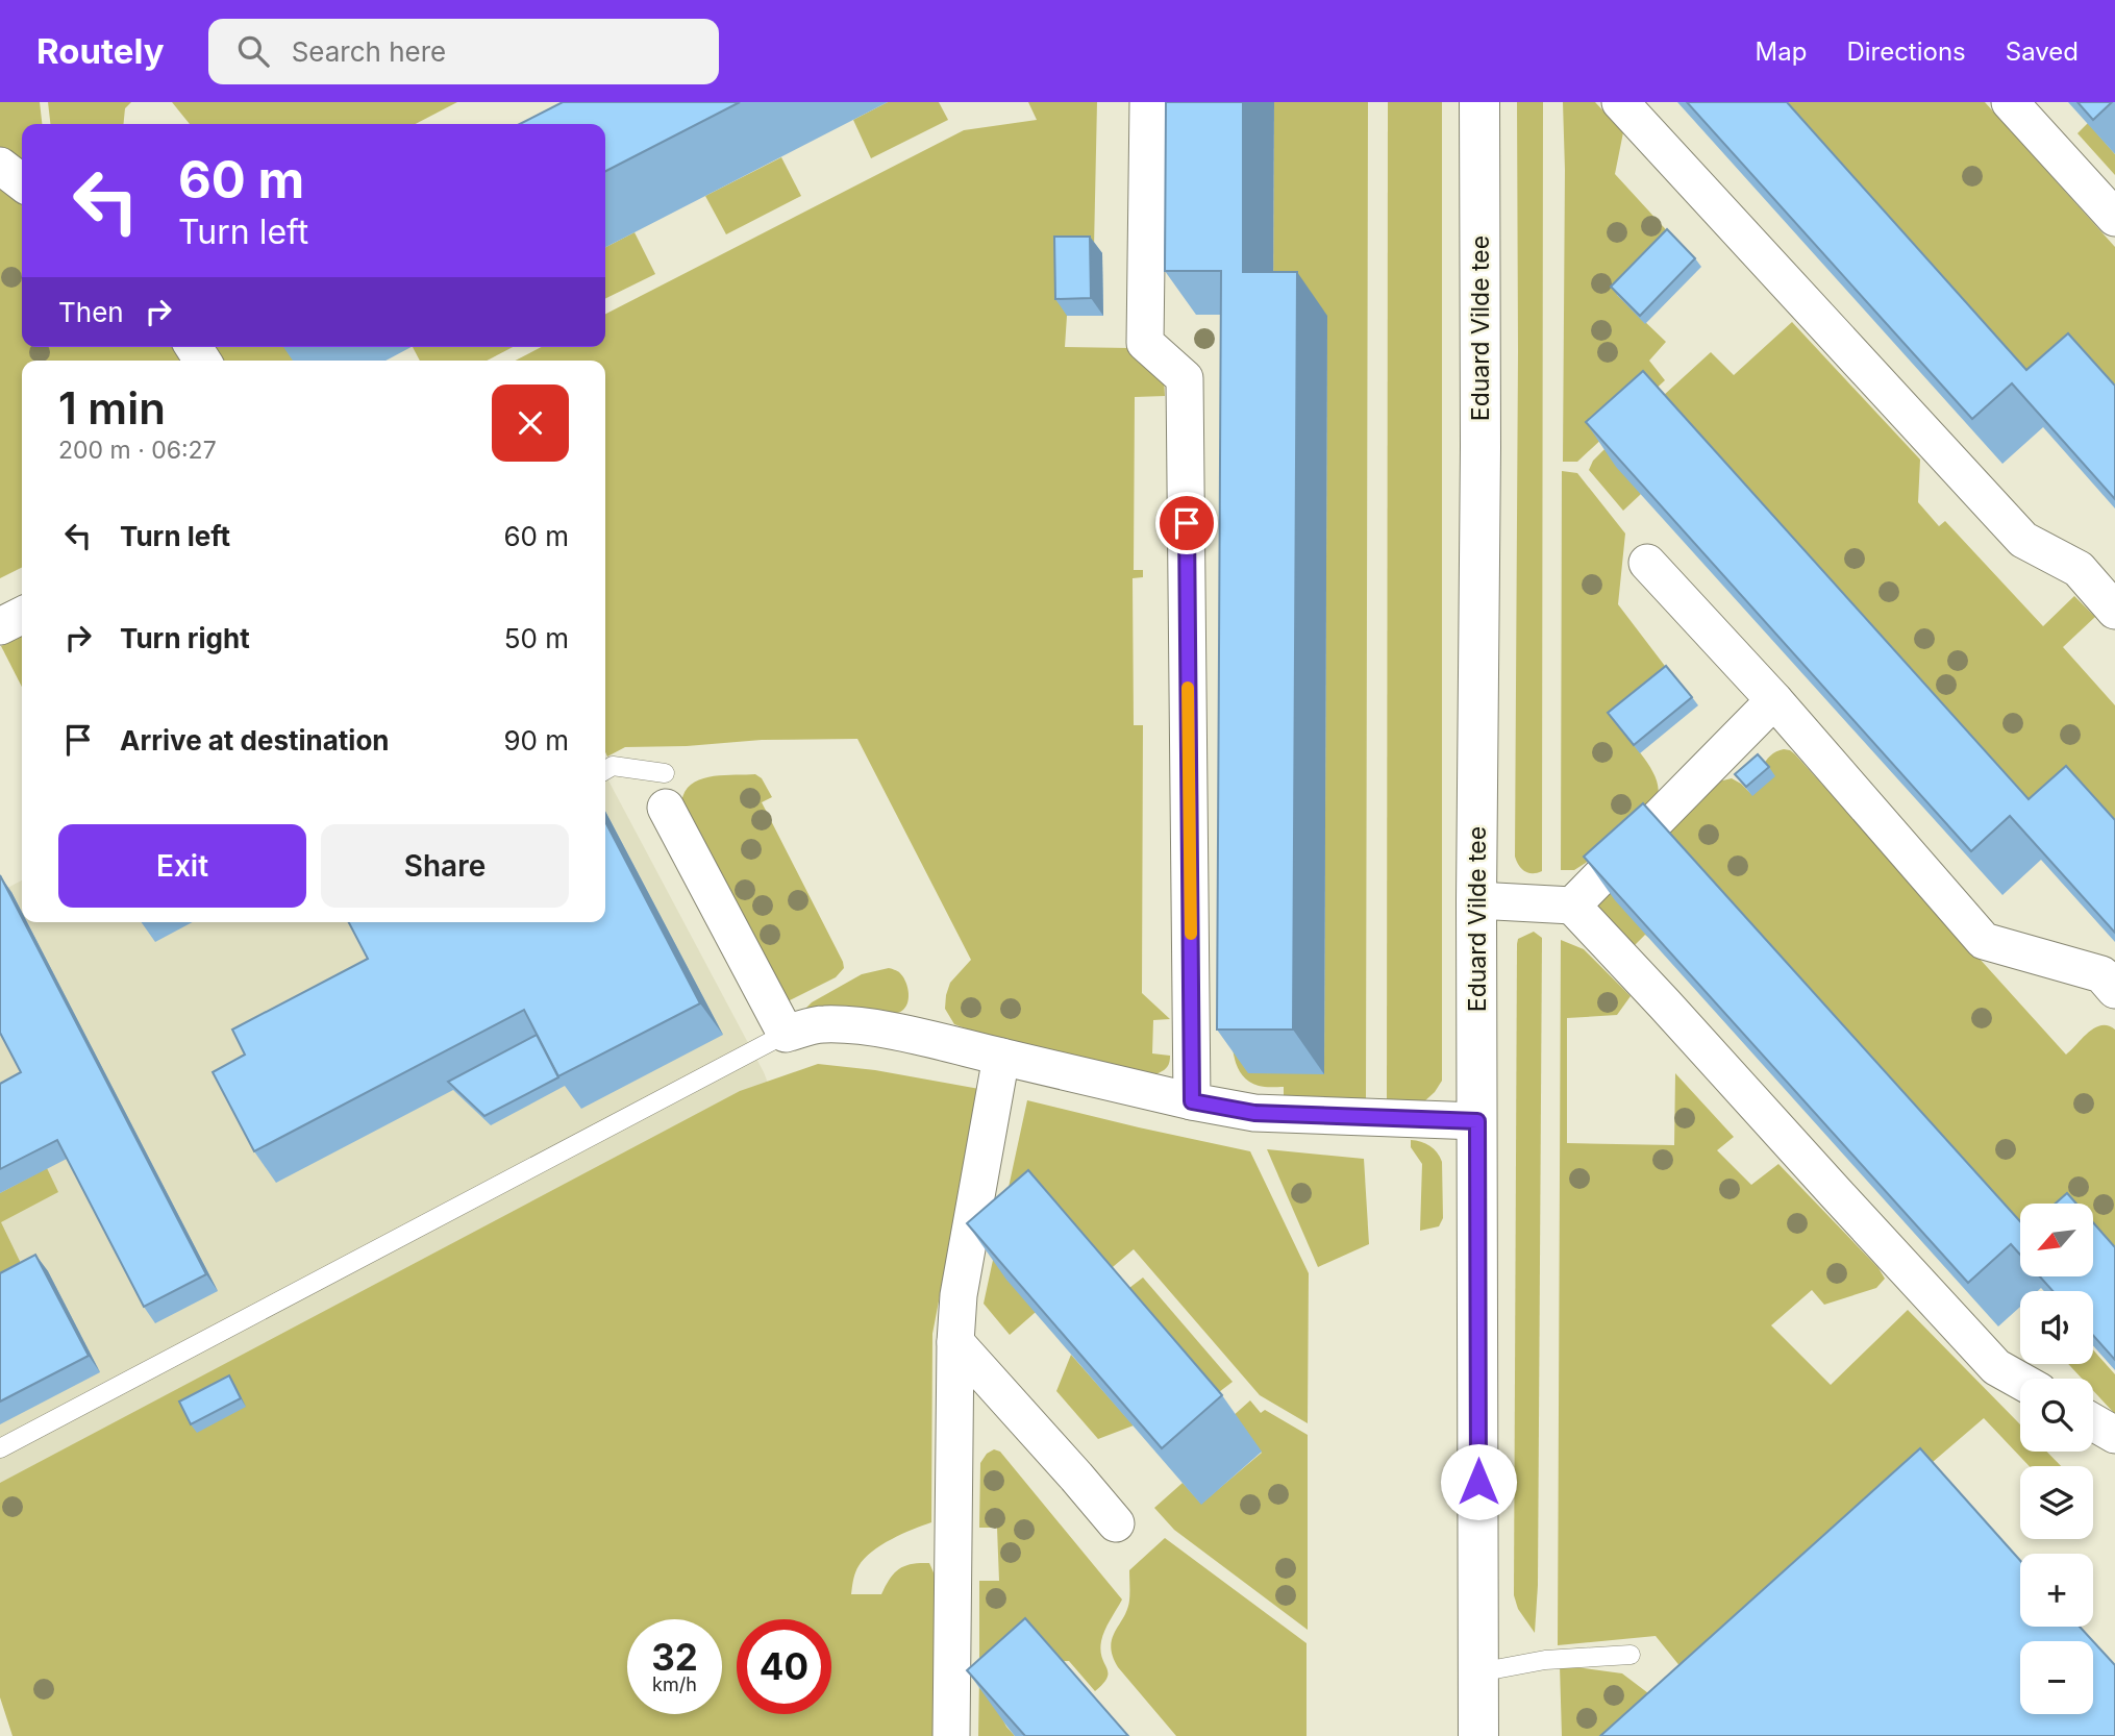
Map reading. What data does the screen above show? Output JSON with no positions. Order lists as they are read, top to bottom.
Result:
{
  "streets": {
    "street": ["Eduard Vilde tee"]
  },
  "north": "bottom left",
  "page": {
    "header": "Routely",
    "search": "Search here",
    "nav": ["Map", "Directions", "Saved"],
    "turn": ["60 m", "Turn left"],
    "then": "Then",
    "heading": ["1 min", "200 m · 06:27"],
    "list": [
      {
        "name": "Turn left",
        "value": "60 m"
      },
      {
        "name": "Turn right",
        "value": "50 m"
      },
      {
        "name": "Arrive at destination",
        "value": "90 m"
      }
    ],
    "buttons": ["Exit", "Share"],
    "map_buttons": ["+", "−"],
    "speed": "32 km/h",
    "limit": "40"
  }
}
